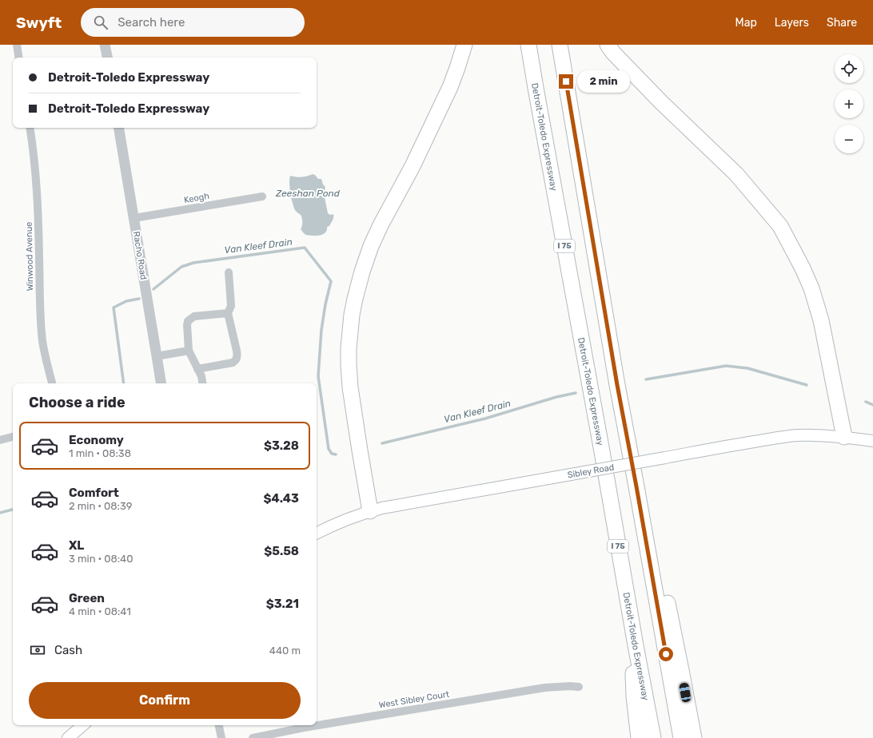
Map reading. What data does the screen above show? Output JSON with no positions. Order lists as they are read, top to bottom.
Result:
{
  "streets": {
    "highway": ["Detroit-Toledo Expressway", "I 75"],
    "main road": ["Sibley Road"],
    "street": [
      "Keogh",
      "Racho Road",
      "Winwood Avenue",
      "West Sibley Court"
    ]
  },
  "crossings": [
    ["Keogh", "Racho Road"]
  ],
  "water": ["Zeeshan Pond", "Van Kleef Drain"],
  "page": {
    "header": "Swyft",
    "search": "Search here",
    "nav": ["Map", "Layers", "Share"],
    "map_buttons": ["+", "−"],
    "banner": ["Detroit-Toledo Expressway", "Detroit-Toledo Expressway"],
    "bubble": "2 min",
    "heading": "Choose a ride",
    "list": [
      {
        "name": "Economy",
        "note": "1 min · 08:38",
        "value": "$3.28"
      },
      {
        "name": "Comfort",
        "note": "2 min · 08:39",
        "value": "$4.43"
      },
      {
        "name": "XL",
        "note": "3 min · 08:40",
        "value": "$5.58"
      },
      {
        "name": "Green",
        "note": "4 min · 08:41",
        "value": "$3.21"
      }
    ],
    "pay": ["Cash", "440 m"],
    "buttons": "Confirm"
  }
}
